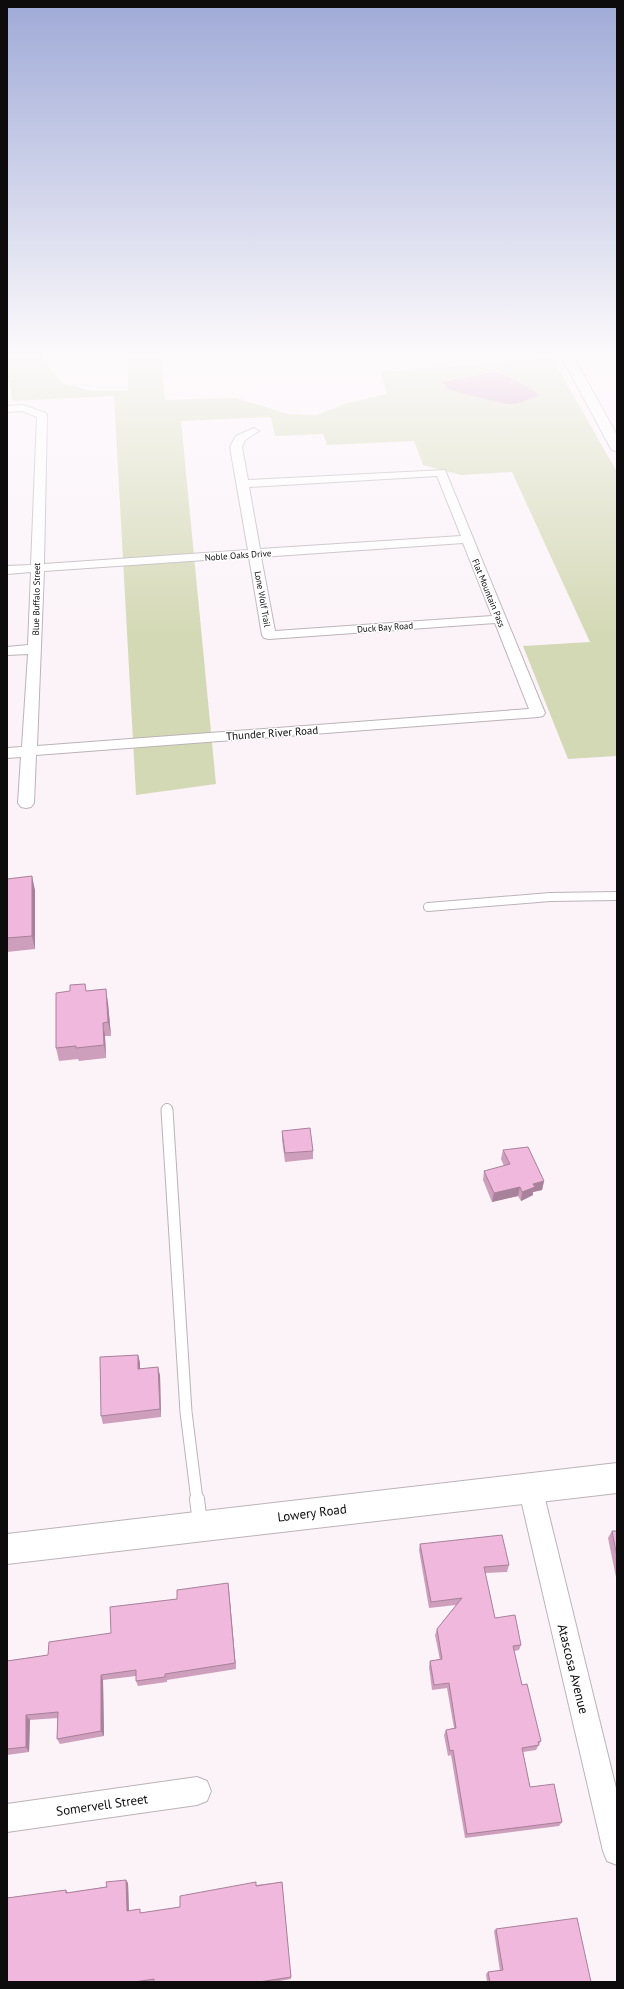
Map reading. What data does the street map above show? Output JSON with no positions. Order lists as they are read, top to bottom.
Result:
{
  "streets": {
    "street": [
      "Noble Oaks Drive",
      "Flat Mountain Pass",
      "Blue Buffalo Street",
      "Lone Wolf Trail",
      "Duck Bay Road",
      "Thunder River Road",
      "Lowery Road",
      "Atascosa Avenue",
      "Somervell Street"
    ]
  },
  "crossings": [
    ["Noble Oaks Drive", "Flat Mountain Pass"],
    ["Noble Oaks Drive", "Blue Buffalo Street"],
    ["Noble Oaks Drive", "Lone Wolf Trail"],
    ["Flat Mountain Pass", "Lone Wolf Trail"],
    ["Flat Mountain Pass", "Duck Bay Road"],
    ["Flat Mountain Pass", "Thunder River Road"],
    ["Blue Buffalo Street", "Thunder River Road"],
    ["Lone Wolf Trail", "Duck Bay Road"],
    ["Lowery Road", "Atascosa Avenue"]
  ]
}
